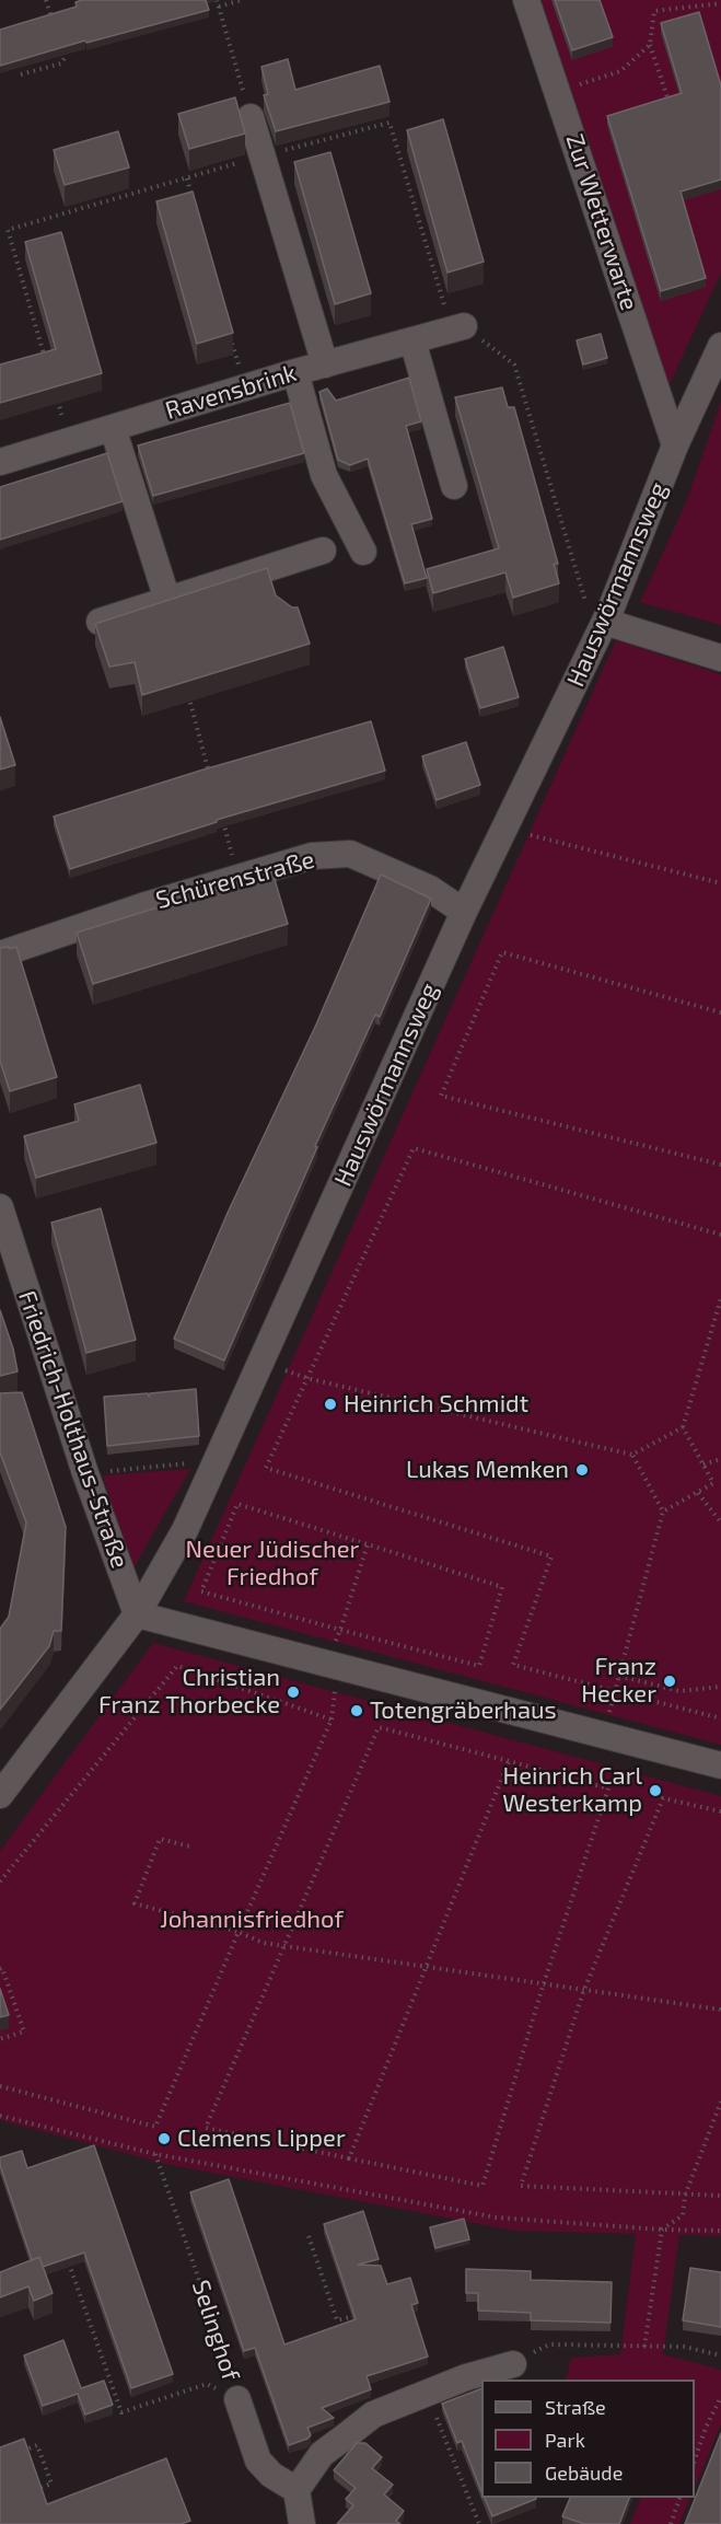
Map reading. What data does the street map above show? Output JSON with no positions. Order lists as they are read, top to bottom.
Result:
{
  "streets": {
    "street": [
      "Zur Wetterwarte",
      "Ravensbrink",
      "Hauswörmannsweg",
      "Schürenstraße",
      "Friedrich-Holthaus-Straße",
      "Selinghof"
    ]
  },
  "crossings": [
    ["Zur Wetterwarte", "Hauswörmannsweg"],
    ["Hauswörmannsweg", "Schürenstraße"],
    ["Hauswörmannsweg", "Friedrich-Holthaus-Straße"]
  ],
  "parks": ["Neuer Jüdischer Friedhof", "Johannisfriedhof"],
  "places": [
    "Heinrich Schmidt",
    "Lukas Memken",
    "Franz Hecker",
    "Christian Franz Thorbecke",
    "Totengräberhaus",
    "Heinrich Carl Westerkamp",
    "Clemens Lipper"
  ],
  "legend": ["Straße", "Park", "Gebäude"]
}
